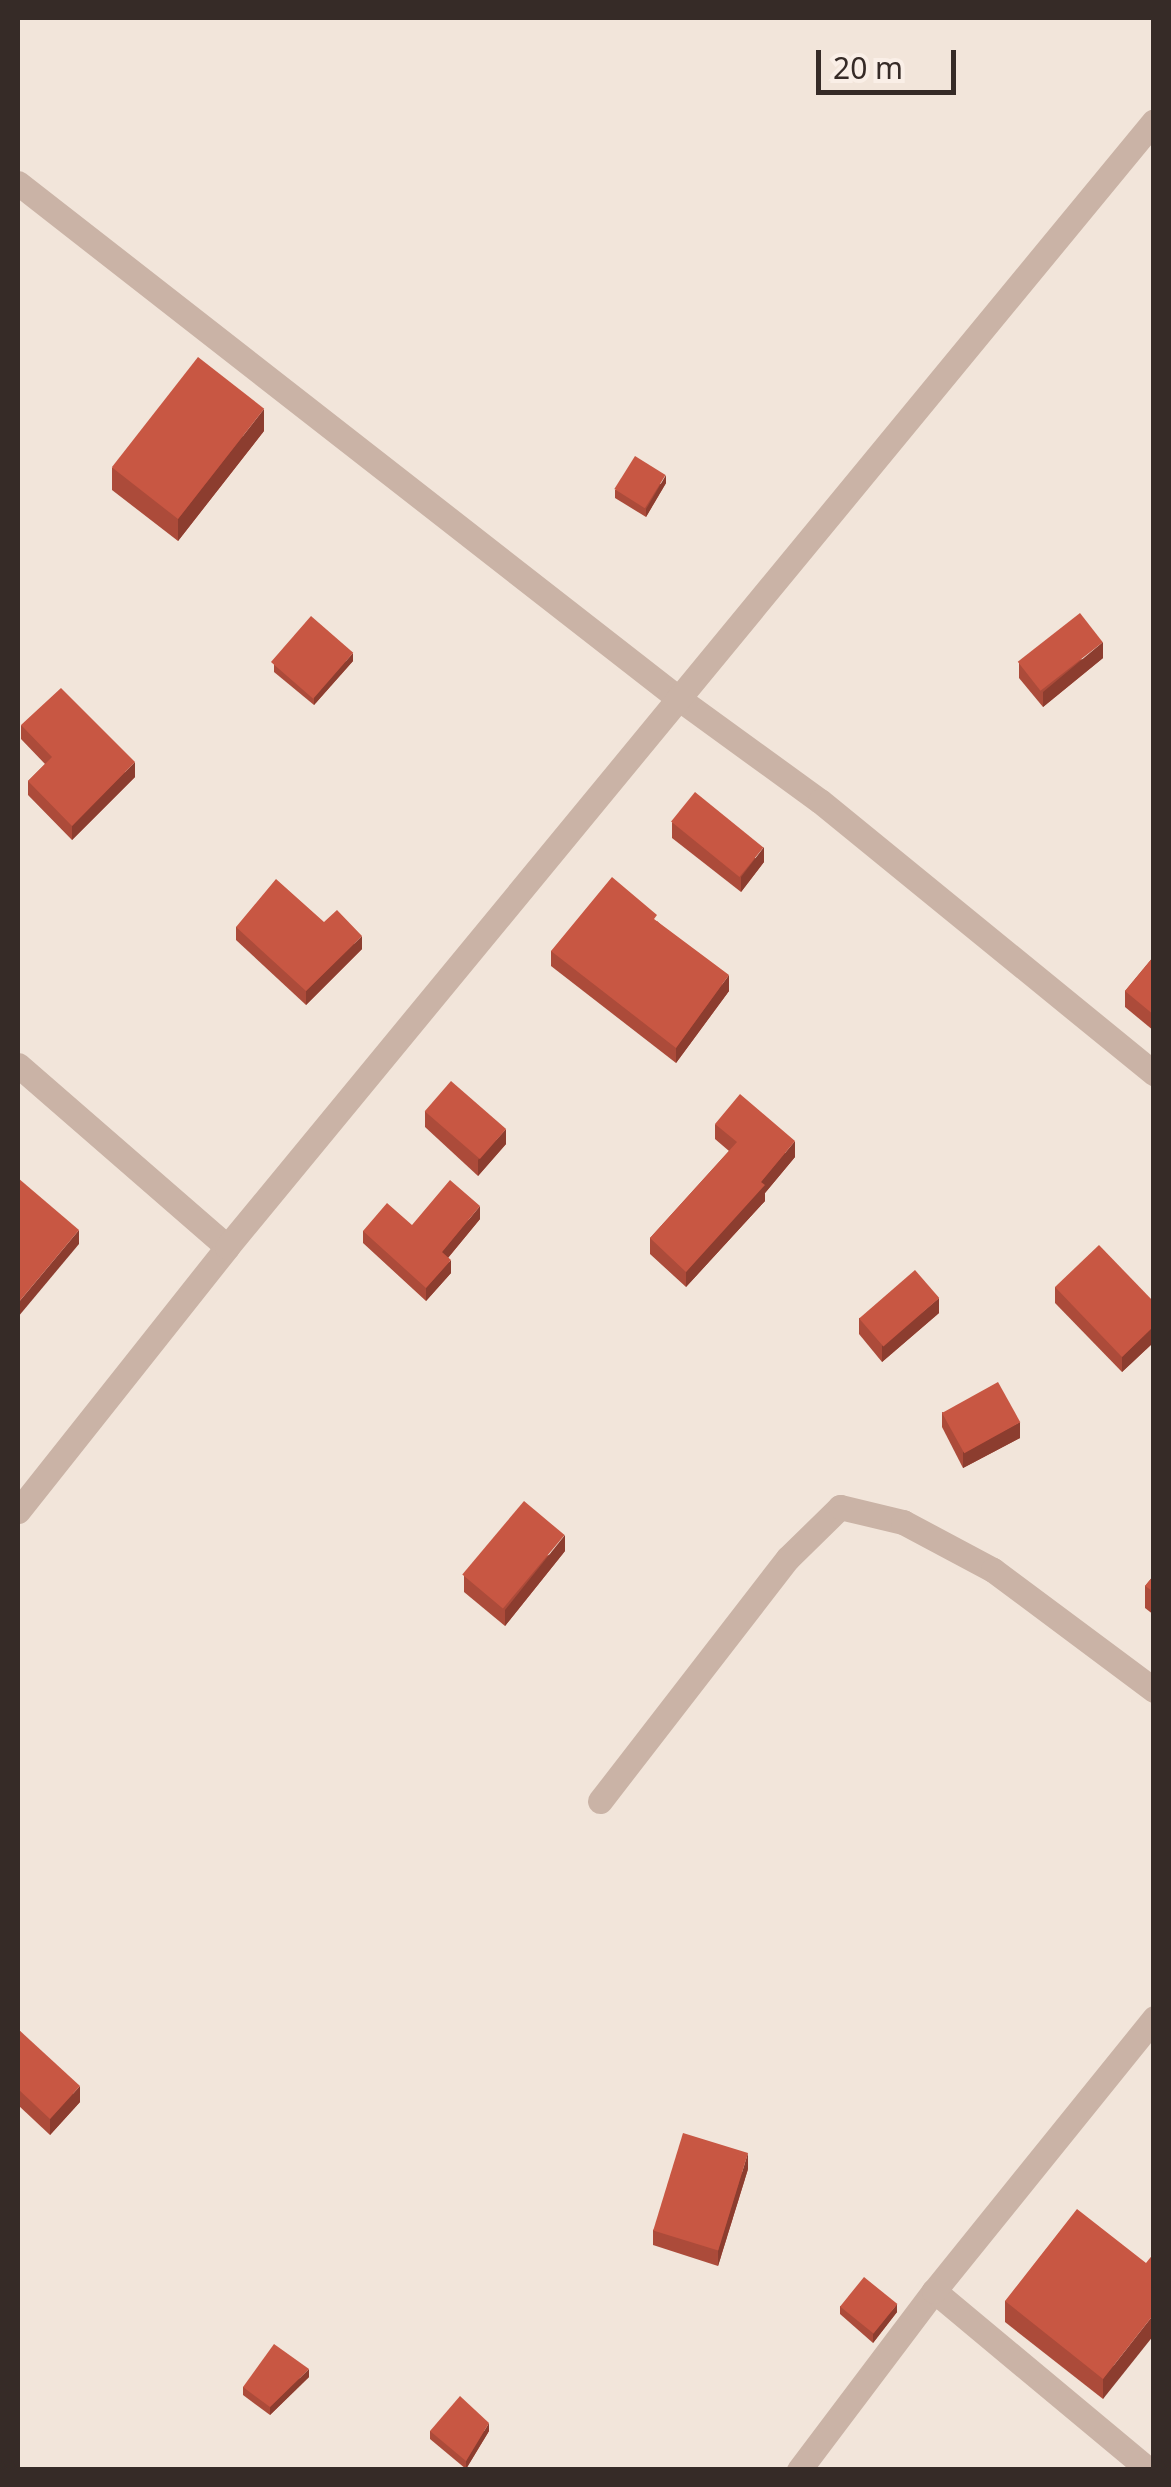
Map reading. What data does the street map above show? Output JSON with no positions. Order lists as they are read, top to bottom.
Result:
{
  "scale_bar": "20 m"
}
